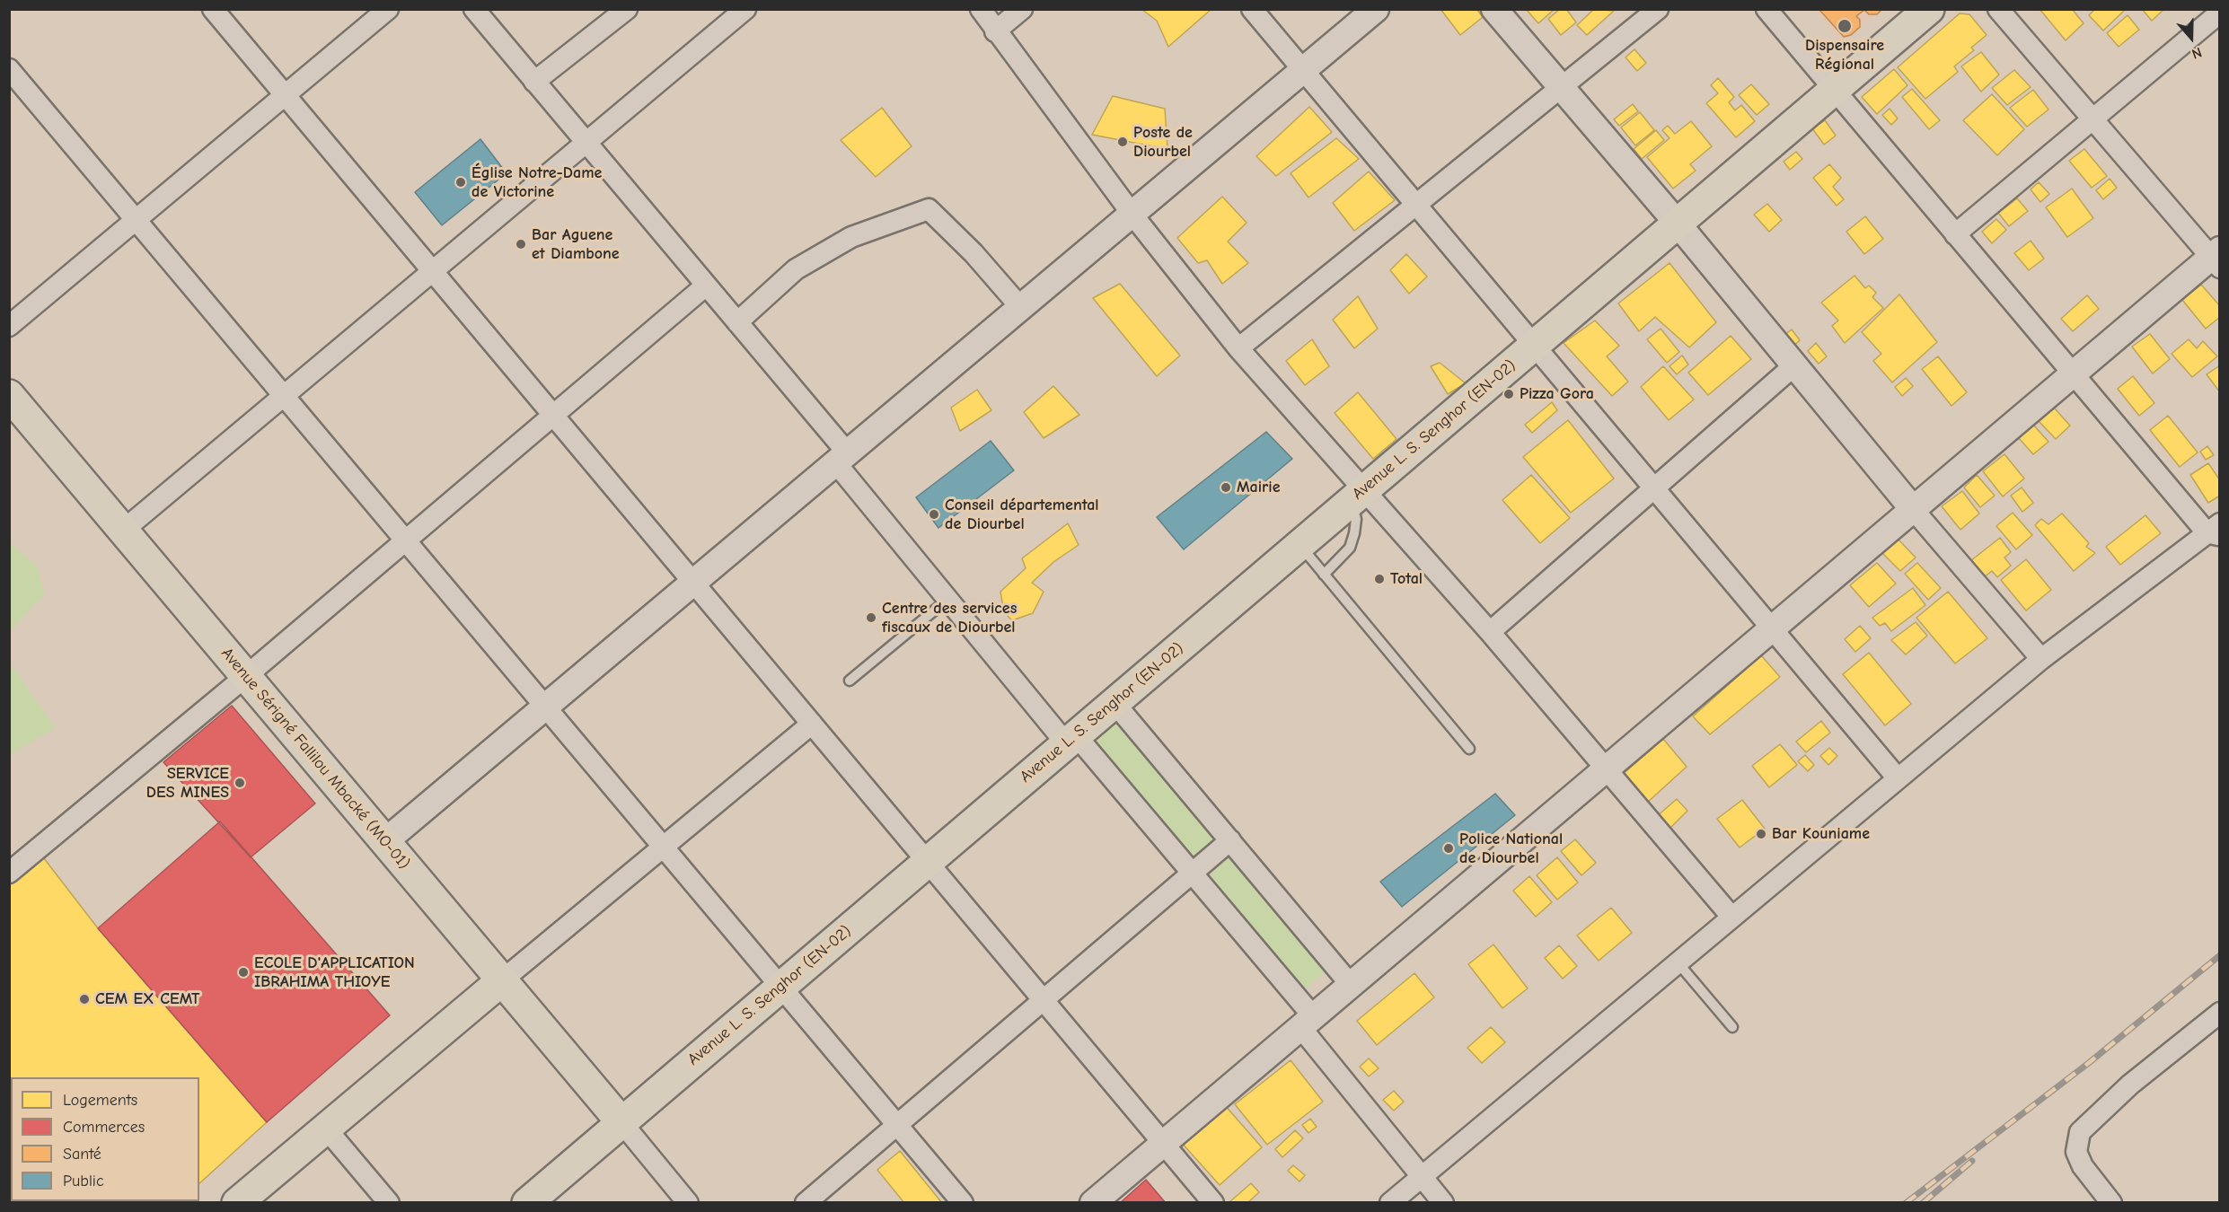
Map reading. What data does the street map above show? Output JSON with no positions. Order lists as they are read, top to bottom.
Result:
{
  "streets": {
    "main road": ["Avenue L. S. Senghor (EN-02)", "Avenue Sérigné Fallilou Mbacké (MO-01)"]
  },
  "crossings": [
    ["Avenue L. S. Senghor (EN-02)", "Avenue Sérigné Fallilou Mbacké (MO-01)"]
  ],
  "places": [
    "Dispensaire Régional",
    "Poste de Diourbel",
    "Église Notre-Dame de Victorine",
    "Bar Aguene et Diambone",
    "Pizza Gora",
    "Mairie",
    "Conseil départemental de Diourbel",
    "Total",
    "Centre des services fiscaux de Diourbel",
    "SERVICE DES MINES",
    "Bar Kouniame",
    "Police National de Diourbel",
    "ECOLE D'APPLICATION IBRAHIMA THIOYE",
    "CEM EX CEMT"
  ],
  "legend": [
    "Logements",
    "Commerces",
    "Santé",
    "Public"
  ],
  "north": "bottom"
}
